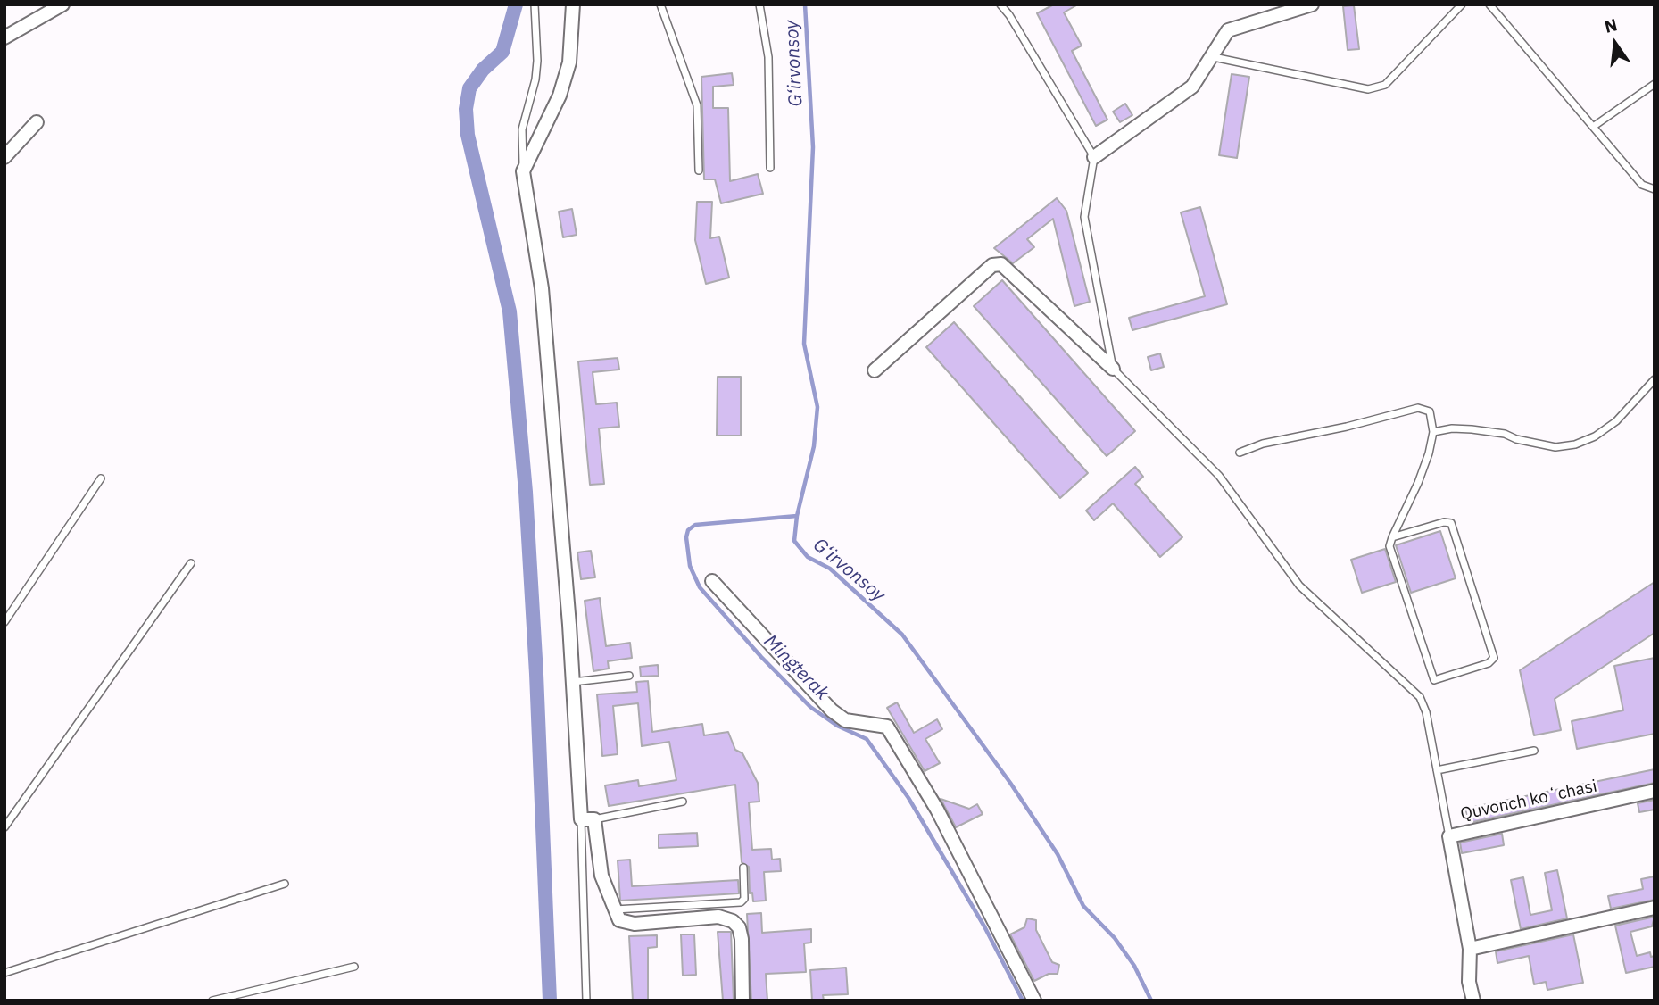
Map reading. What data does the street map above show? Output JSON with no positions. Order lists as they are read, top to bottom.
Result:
{
  "streets": {
    "street": ["Quvonch koʻchasi"]
  },
  "water": ["G‘irvonsoy", "Mingterak"],
  "north": "top"
}
